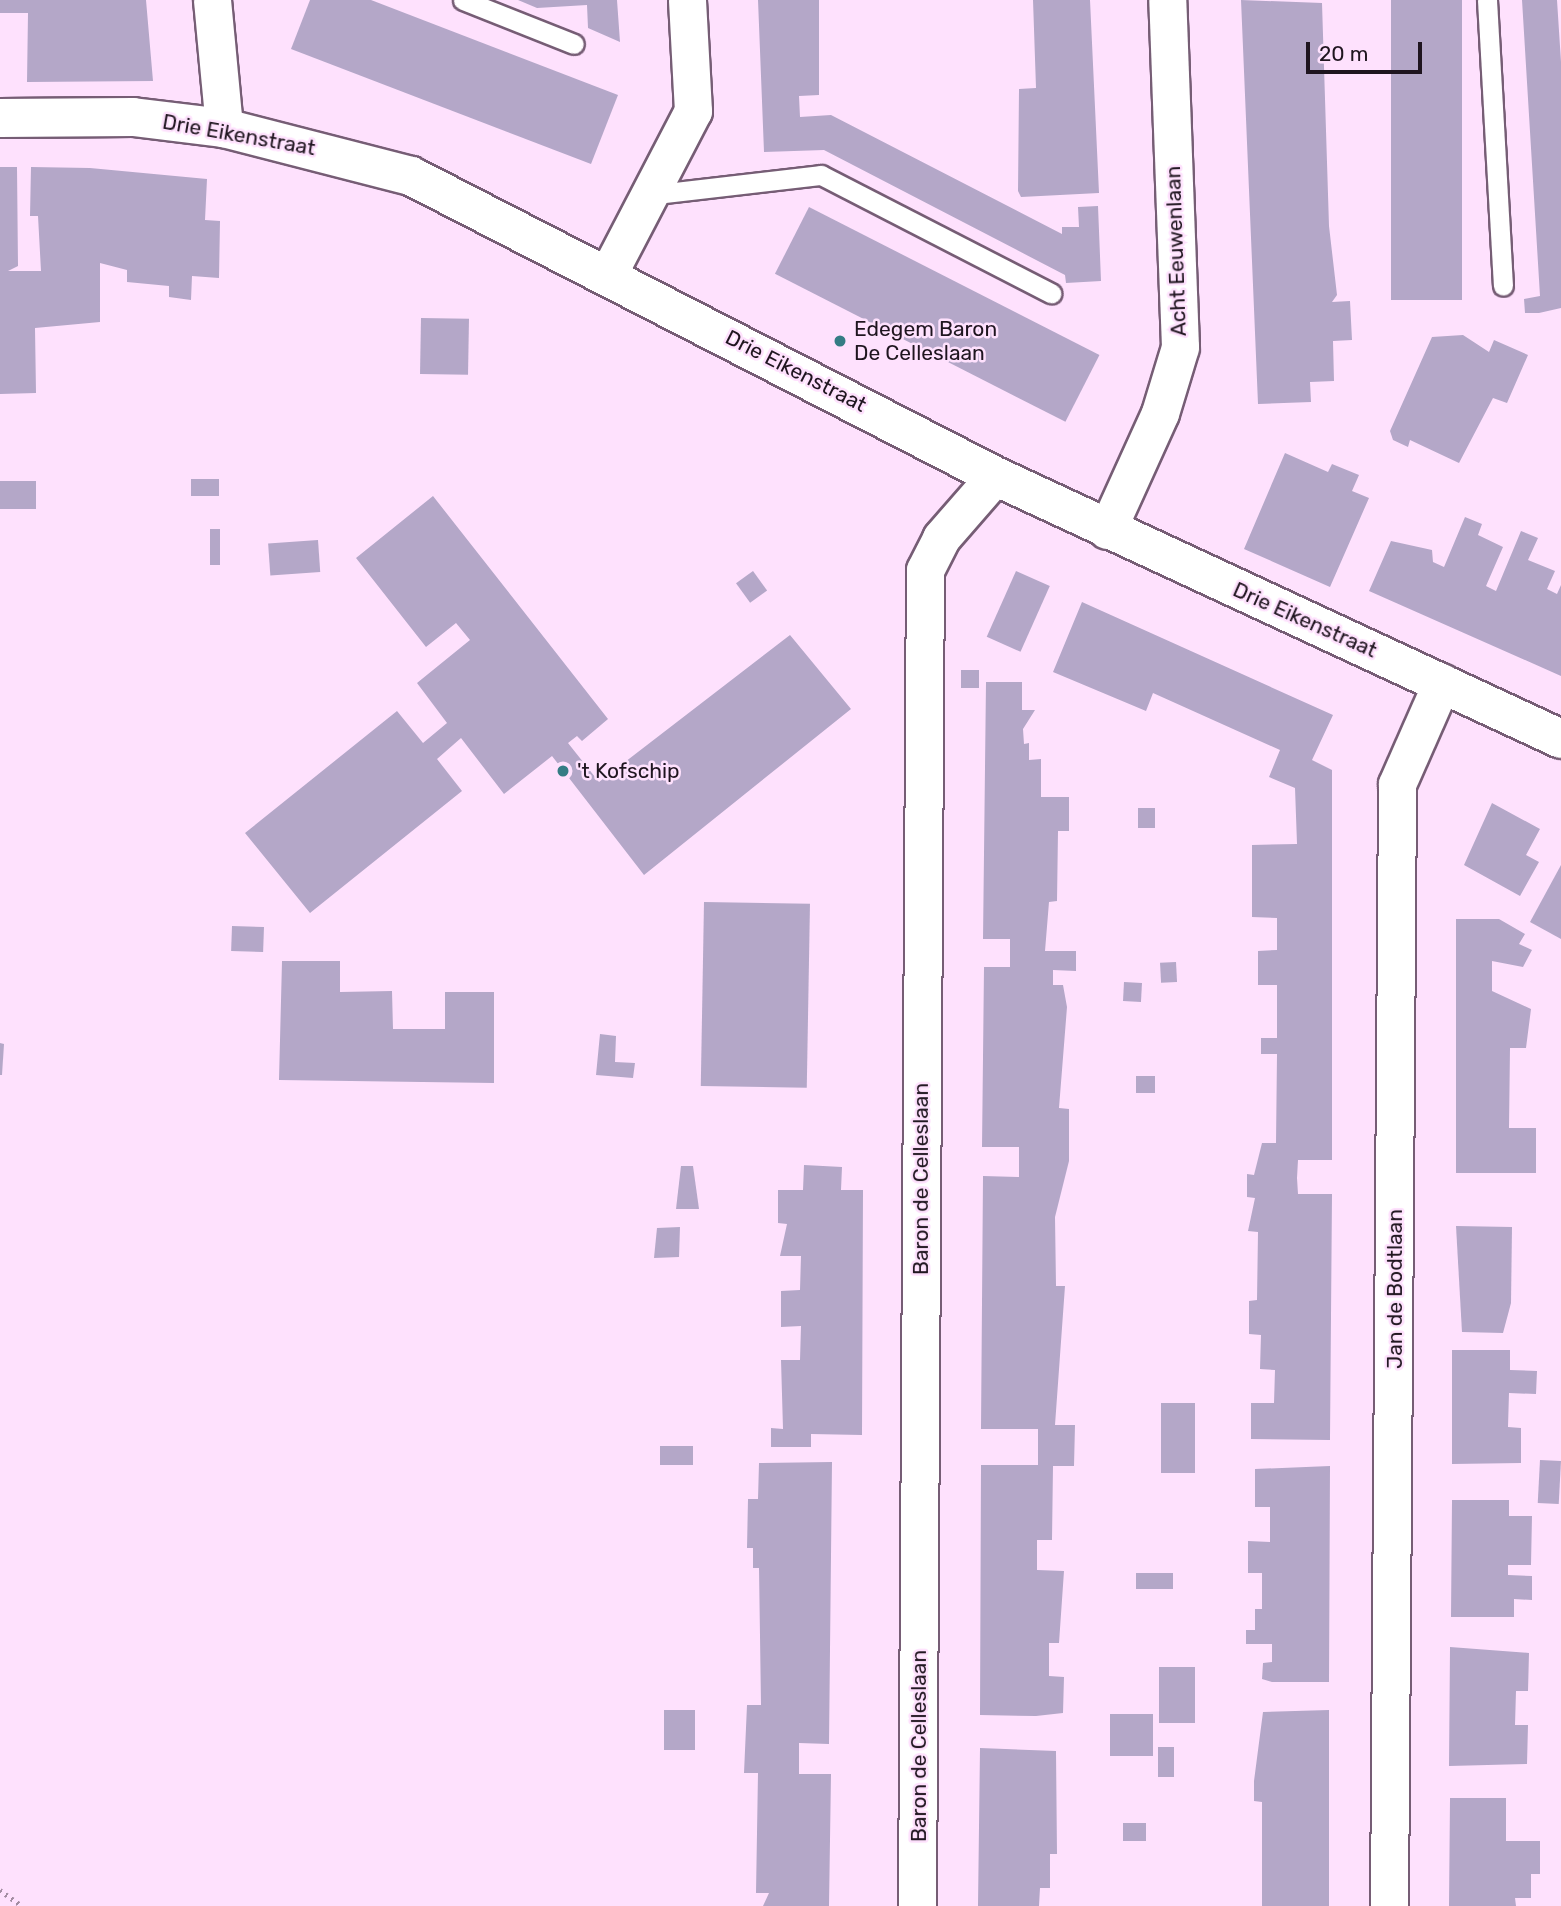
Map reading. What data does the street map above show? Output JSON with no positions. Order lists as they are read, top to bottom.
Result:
{
  "streets": {
    "street": [
      "Drie Eikenstraat",
      "Acht Eeuwenlaan",
      "Baron de Celleslaan",
      "Jan de Bodtlaan"
    ]
  },
  "crossings": [
    ["Drie Eikenstraat", "Acht Eeuwenlaan"],
    ["Drie Eikenstraat", "Baron de Celleslaan"],
    ["Drie Eikenstraat", "Jan de Bodtlaan"]
  ],
  "places": ["Edegem Baron De Celleslaan", "'t Kofschip"],
  "scale_bar": "20 m"
}
